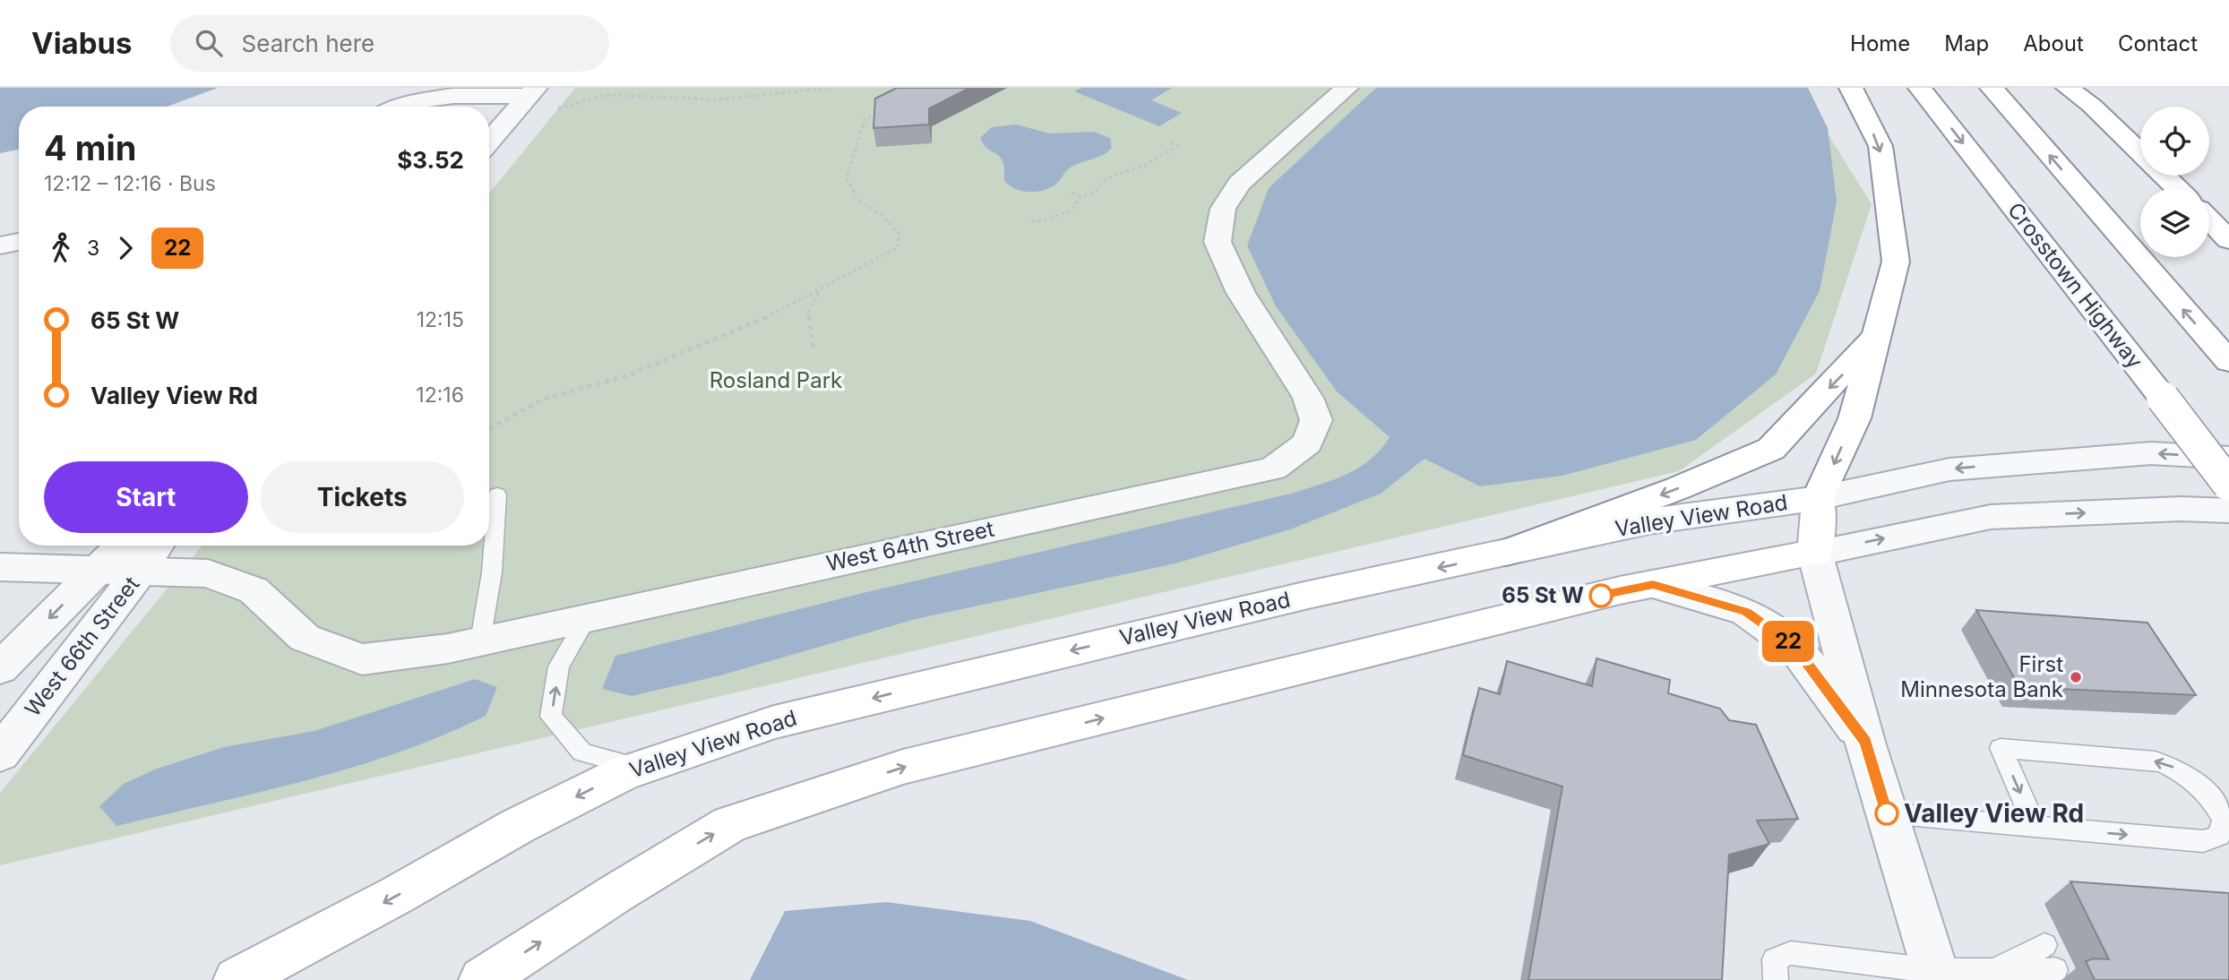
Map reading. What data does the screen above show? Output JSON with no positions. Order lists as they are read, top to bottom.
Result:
{
  "streets": {
    "main road": ["Crosstown Highway", "Valley View Road"],
    "street": ["West 64th Street", "West 66th Street"]
  },
  "crossings": [
    ["West 64th Street", "West 66th Street"]
  ],
  "one_way": ["Valley View Road"],
  "parks": ["Rosland Park"],
  "places": ["65 St W", "First Minnesota Bank", "Valley View Rd"],
  "lines": ["bus line 22"],
  "page": {
    "header": "Viabus",
    "search": "Search here",
    "nav": [
      "Home",
      "Map",
      "About",
      "Contact"
    ],
    "on_map": "22",
    "heading": ["4 min", "12:12 – 12:16 · Bus", "$3.52"],
    "legs": ["3", "22"],
    "list": [
      {
        "name": "65 St W",
        "value": "12:15"
      },
      {
        "name": "Valley View Rd",
        "value": "12:16"
      }
    ],
    "buttons": ["Start", "Tickets"]
  }
}
